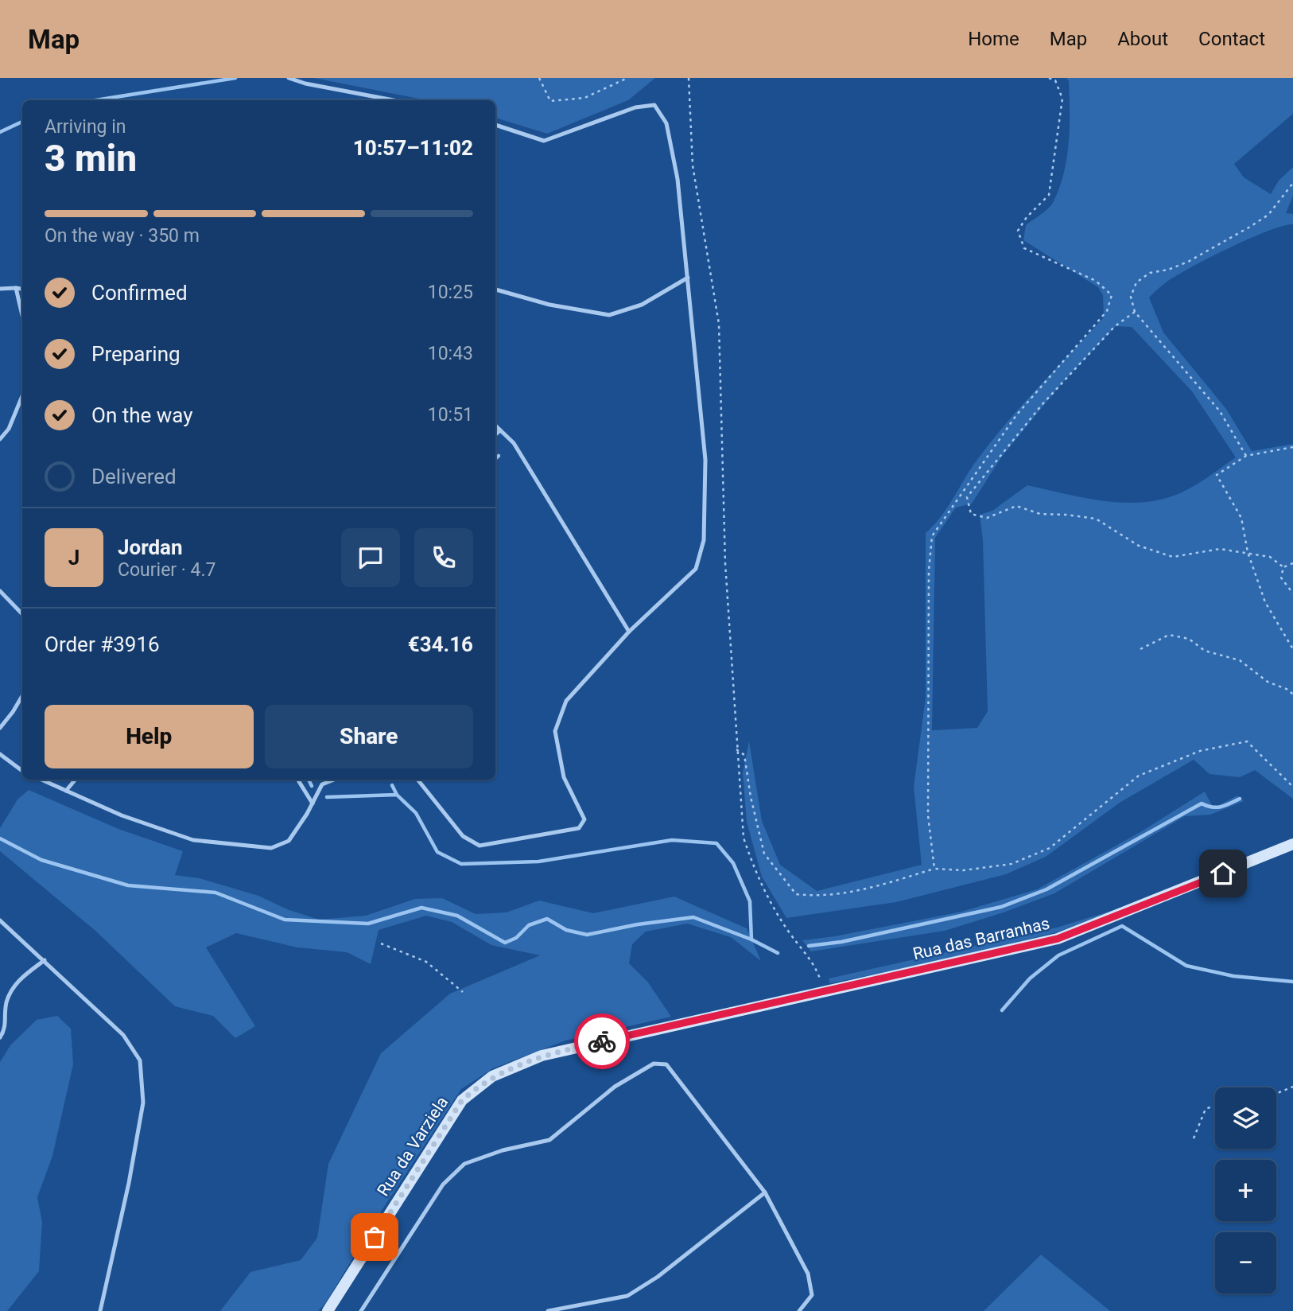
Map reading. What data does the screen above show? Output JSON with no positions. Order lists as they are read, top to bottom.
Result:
{
  "streets": {
    "main road": ["Rua das Barranhas", "Rua da Varziela"]
  },
  "crossings": [
    ["Rua das Barranhas", "Rua da Varziela"]
  ],
  "page": {
    "header": "Map",
    "nav": [
      "Home",
      "Map",
      "About",
      "Contact"
    ],
    "heading": ["3 min", "Arriving in", "10:57–11:02"],
    "panel": [
      "Jordan",
      "Courier · 4.7",
      "Order #3916",
      "€34.16"
    ],
    "bar": "On the way · 350 m",
    "list": [
      ["Confirmed", "10:25"],
      ["Preparing", "10:43"],
      ["On the way", "10:51"],
      "Delivered"
    ],
    "round": "J",
    "buttons": ["Help", "Share"],
    "map_buttons": ["+", "−"]
  }
}
